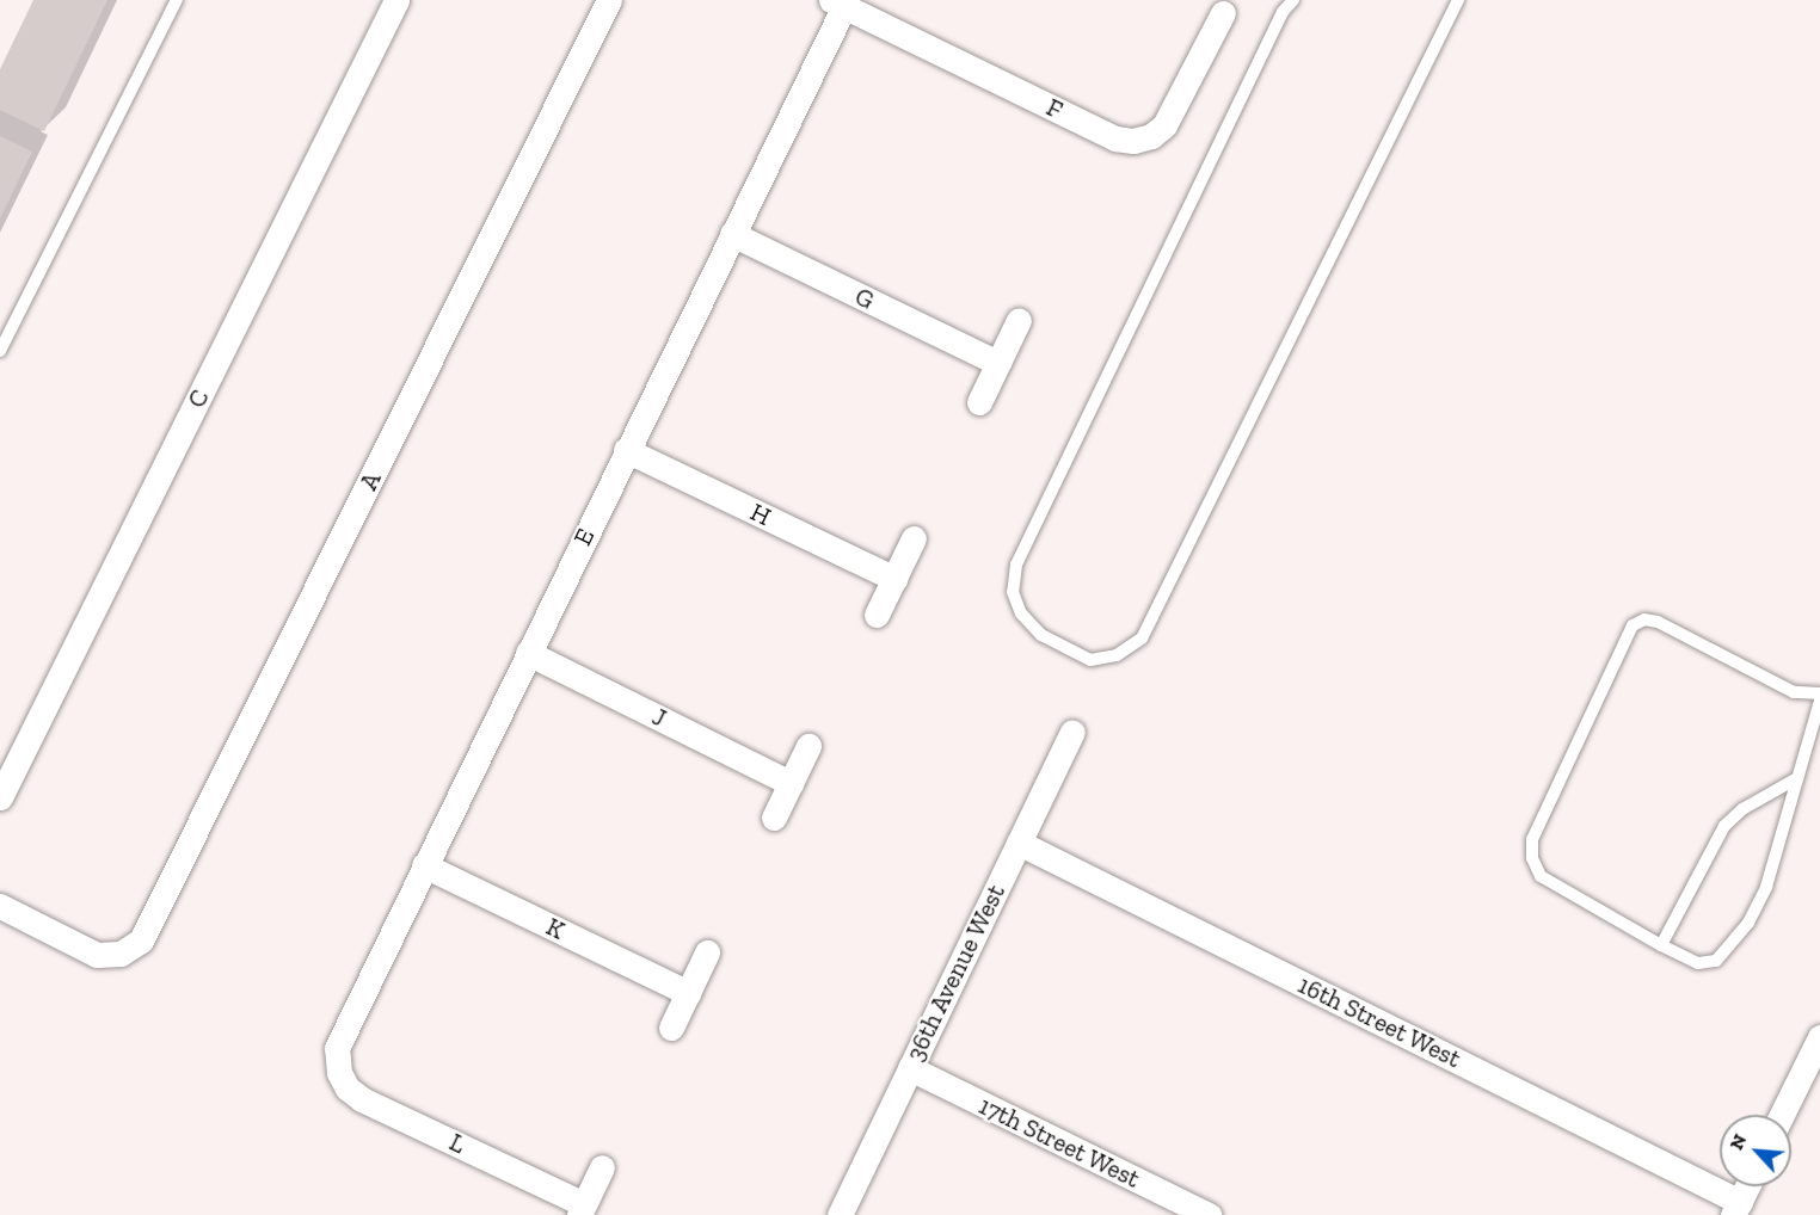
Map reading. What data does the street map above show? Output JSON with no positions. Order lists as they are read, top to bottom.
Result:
{
  "streets": {
    "street": [
      "F",
      "G",
      "C",
      "A",
      "H",
      "E",
      "J",
      "K",
      "36th Avenue West",
      "16th Street West",
      "17th Street West",
      "L"
    ]
  },
  "crossings": [
    ["F", "E"],
    ["G", "E"],
    ["H", "E"],
    ["E", "J"],
    ["E", "K"],
    ["E", "L"],
    ["36th Avenue West", "16th Street West"],
    ["36th Avenue West", "17th Street West"]
  ],
  "north": "top left"
}
